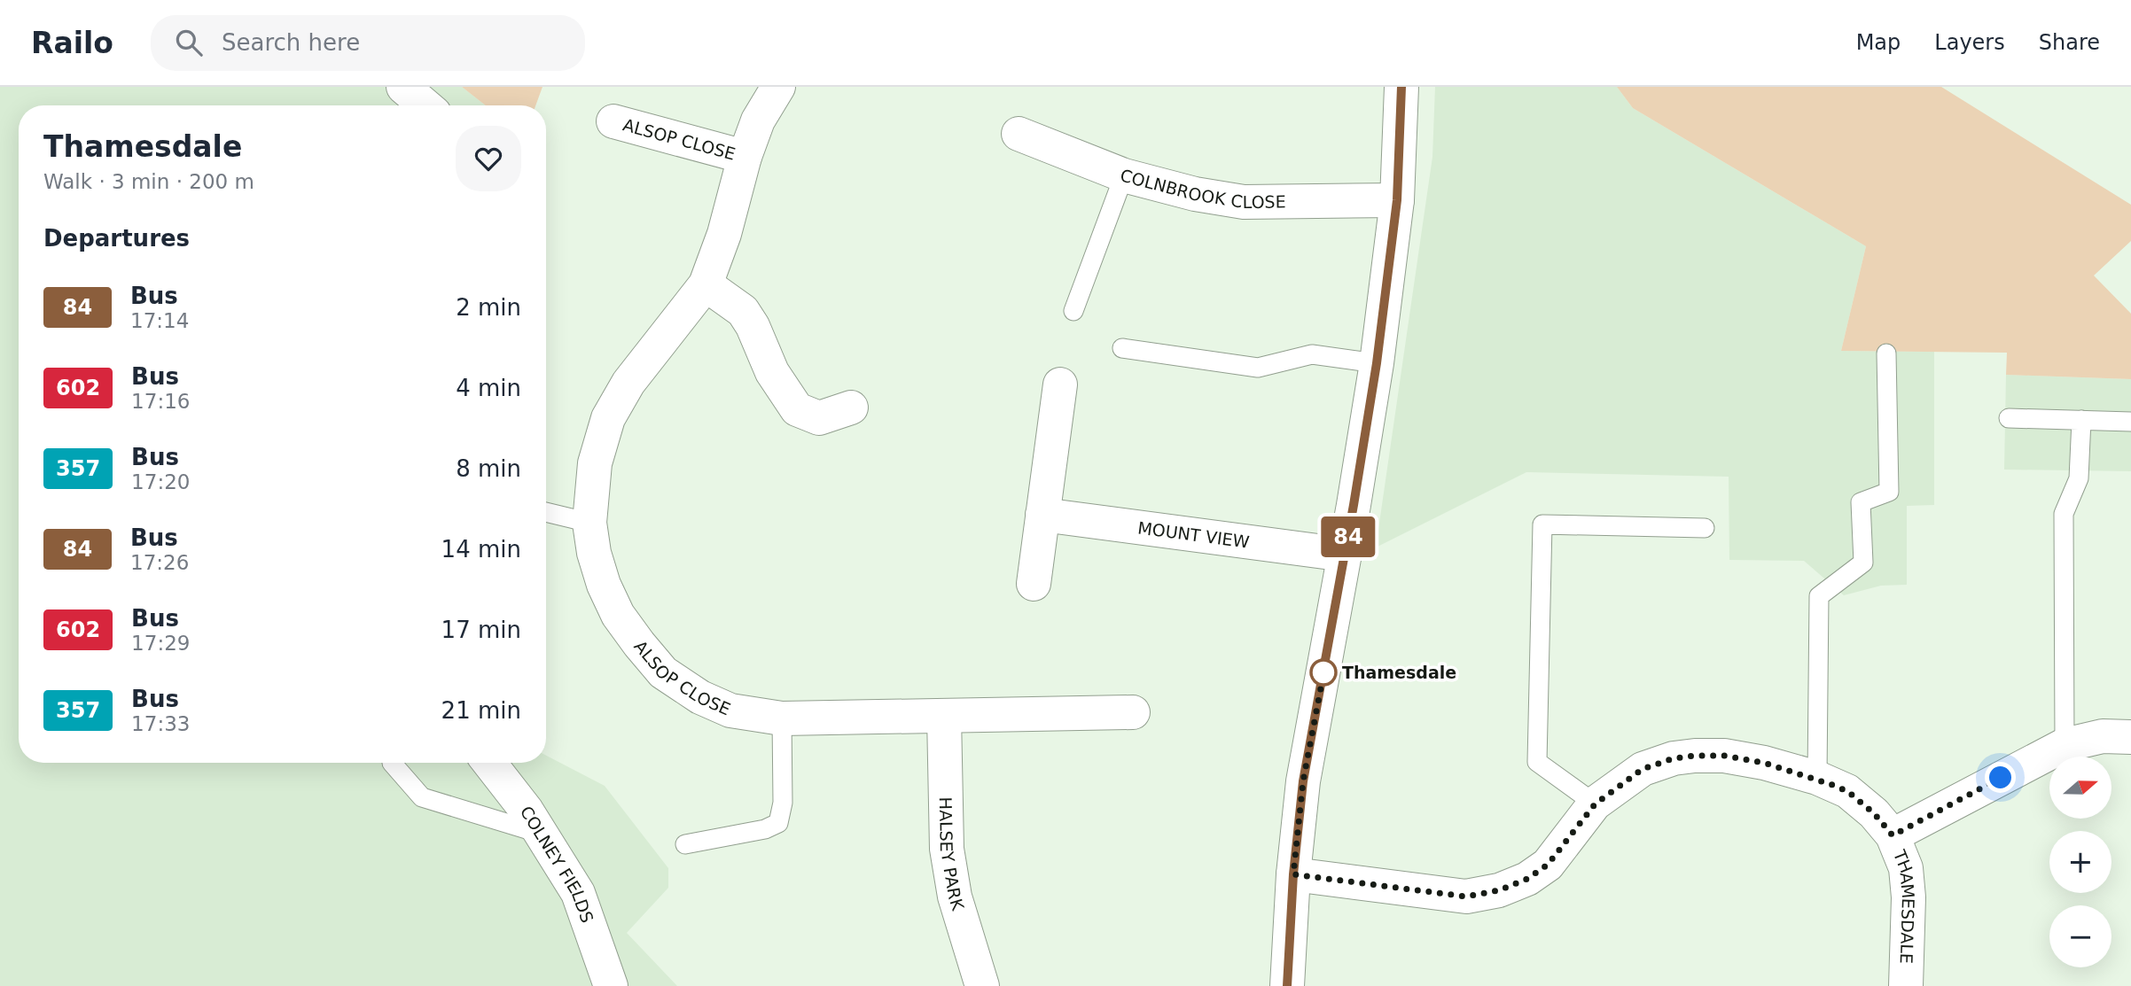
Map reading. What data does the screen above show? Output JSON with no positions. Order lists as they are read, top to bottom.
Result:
{
  "streets": {
    "street": [
      "ALSOP CLOSE",
      "COLNBROOK CLOSE",
      "MOUNT VIEW",
      "HALSEY PARK",
      "COLNEY FIELDS",
      "THAMESDALE"
    ]
  },
  "crossings": [
    ["ALSOP CLOSE", "HALSEY PARK"]
  ],
  "places": ["Thamesdale"],
  "lines": ["bus line 84"],
  "north": "right",
  "page": {
    "header": "Railo",
    "search": "Search here",
    "nav": ["Map", "Layers", "Share"],
    "on_map": "84",
    "heading": [
      ["Thamesdale", "Walk · 3 min · 200 m"],
      "Departures"
    ],
    "list": [
      {
        "mark": "84",
        "name": "Bus",
        "note": "17:14",
        "value": "2 min"
      },
      {
        "mark": "602",
        "name": "Bus",
        "note": "17:16",
        "value": "4 min"
      },
      {
        "mark": "357",
        "name": "Bus",
        "note": "17:20",
        "value": "8 min"
      },
      {
        "mark": "84",
        "name": "Bus",
        "note": "17:26",
        "value": "14 min"
      },
      {
        "mark": "602",
        "name": "Bus",
        "note": "17:29",
        "value": "17 min"
      },
      {
        "mark": "357",
        "name": "Bus",
        "note": "17:33",
        "value": "21 min"
      }
    ],
    "map_buttons": ["+", "−"]
  }
}
